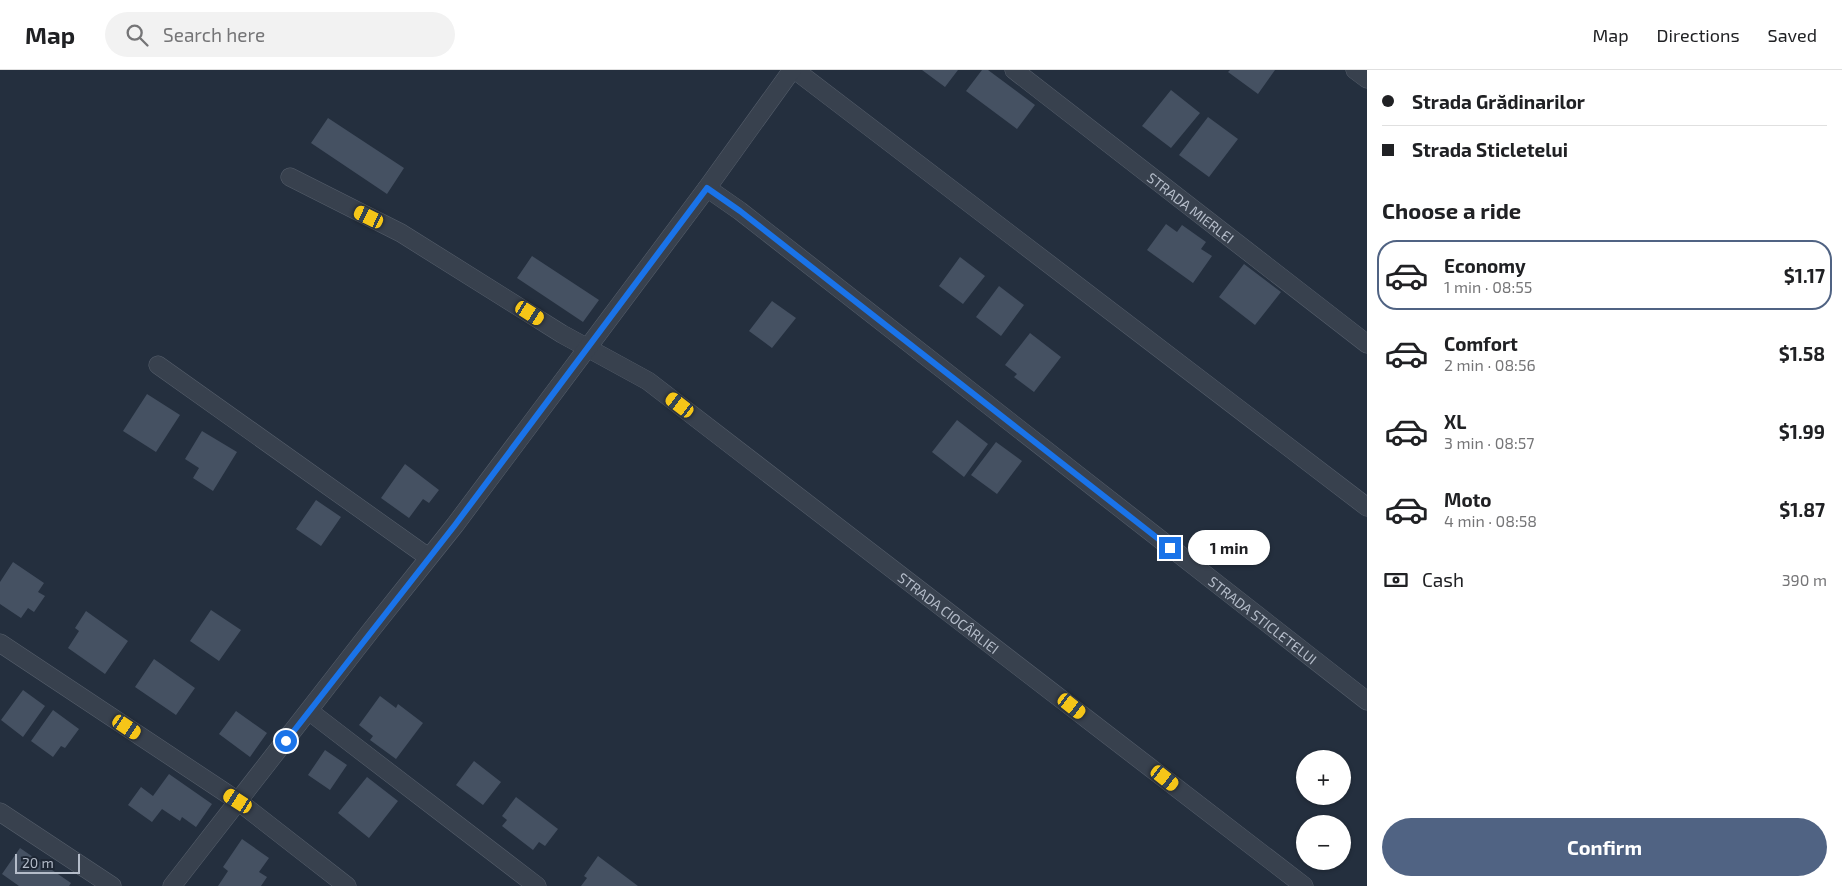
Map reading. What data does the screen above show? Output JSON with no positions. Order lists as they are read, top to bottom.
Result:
{
  "streets": {
    "street": ["STRADA MIERLEI", "STRADA CIOCÂRLIEI", "STRADA STICLETELUI"]
  },
  "scale_bar": "20 m",
  "page": {
    "header": "Map",
    "search": "Search here",
    "nav": ["Map", "Directions", "Saved"],
    "banner": ["Strada Grădinarilor", "Strada Sticletelui"],
    "heading": "Choose a ride",
    "list": [
      {
        "name": "Economy",
        "note": "1 min · 08:55",
        "value": "$1.17"
      },
      {
        "name": "Comfort",
        "note": "2 min · 08:56",
        "value": "$1.58"
      },
      {
        "name": "XL",
        "note": "3 min · 08:57",
        "value": "$1.99"
      },
      {
        "name": "Moto",
        "note": "4 min · 08:58",
        "value": "$1.87"
      }
    ],
    "bubble": "1 min",
    "pay": ["Cash", "390 m"],
    "map_buttons": ["+", "−"],
    "buttons": "Confirm",
    "scale": "20 m"
  }
}
